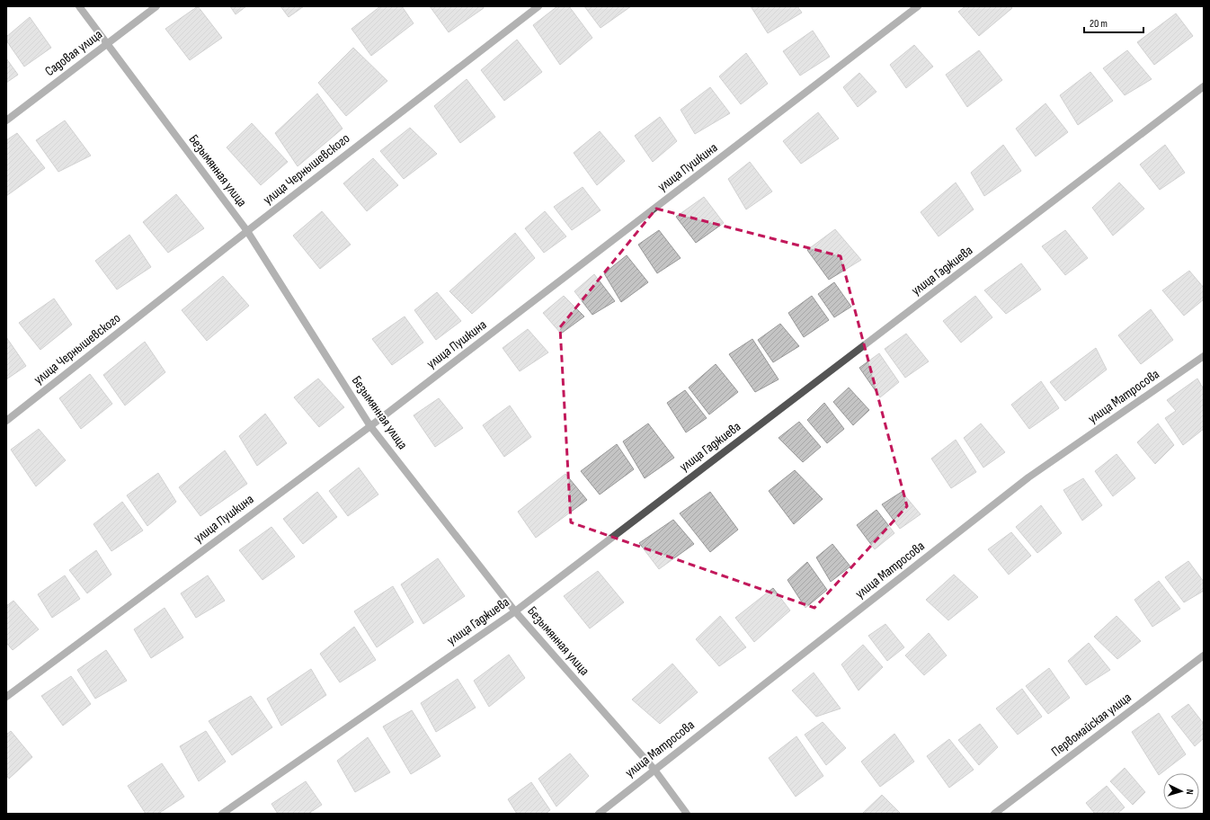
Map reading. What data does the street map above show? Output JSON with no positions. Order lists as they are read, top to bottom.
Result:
{
  "streets": {
    "street": [
      "Садовая улица",
      "улица Пушкина",
      "улица Чернышевского",
      "Безымянная улица",
      "улица Гаджиева",
      "улица Матросова",
      "Первомайская улица"
    ]
  },
  "crossings": [
    ["Садовая улица", "Безымянная улица"],
    ["улица Пушкина", "Безымянная улица"],
    ["улица Чернышевского", "Безымянная улица"],
    ["Безымянная улица", "улица Гаджиева"],
    ["Безымянная улица", "улица Матросова"]
  ],
  "scale_bar": "20 m",
  "north": "right"
}
